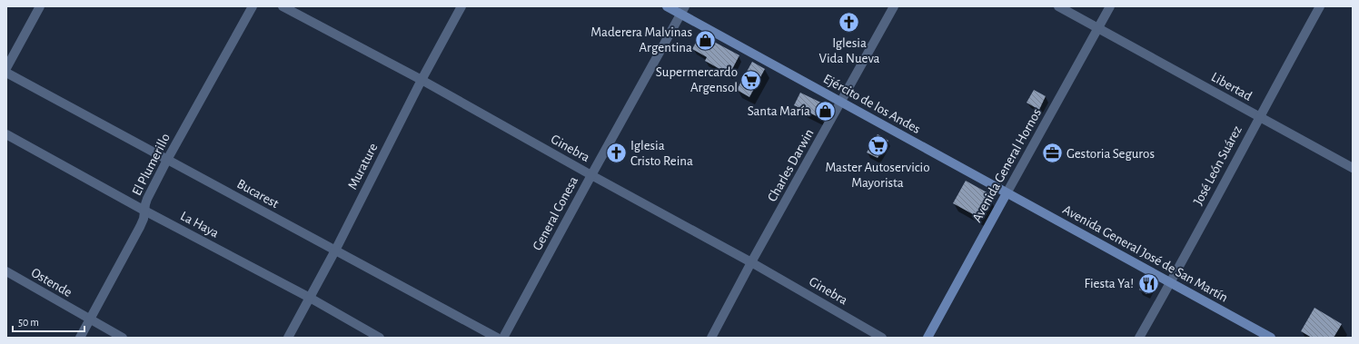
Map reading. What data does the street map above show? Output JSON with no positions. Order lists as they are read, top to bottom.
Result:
{
  "streets": {
    "main road": ["Ejército de los Andes", "Avenida General Hornos", "Avenida General José de San Martín"],
    "street": [
      "Libertad",
      "Ginebra",
      "El Plumerillo",
      "Charles Darwin",
      "José León Suárez",
      "Murature",
      "Bucarest",
      "General Conesa",
      "La Haya",
      "Ostende"
    ]
  },
  "crossings": [
    ["Libertad", "Avenida General Hornos"],
    ["Libertad", "José León Suárez"],
    ["Ejército de los Andes", "Charles Darwin"],
    ["Ejército de los Andes", "Avenida General Hornos"],
    ["Ejército de los Andes", "General Conesa"],
    ["Ejército de los Andes", "Avenida General José de San Martín"],
    ["Ginebra", "Charles Darwin"],
    ["Ginebra", "Murature"],
    ["Ginebra", "General Conesa"],
    ["El Plumerillo", "Bucarest"],
    ["El Plumerillo", "La Haya"],
    ["El Plumerillo", "Ostende"],
    ["Avenida General Hornos", "Avenida General José de San Martín"],
    ["José León Suárez", "Avenida General José de San Martín"],
    ["Murature", "Bucarest"],
    ["Murature", "La Haya"]
  ],
  "places": {
    "church": ["Iglesia Vida Nueva", "Iglesia Cristo Reina"],
    "shop": ["Maderera Malvinas Argentina", "Santa María"],
    "supermarket": ["Supermercardo Argensol", "Master Autoservicio Mayorista"],
    "office": ["Gestoria Seguros"],
    "restaurant": ["Fiesta Ya!"]
  },
  "scale_bar": "50 m"
}
